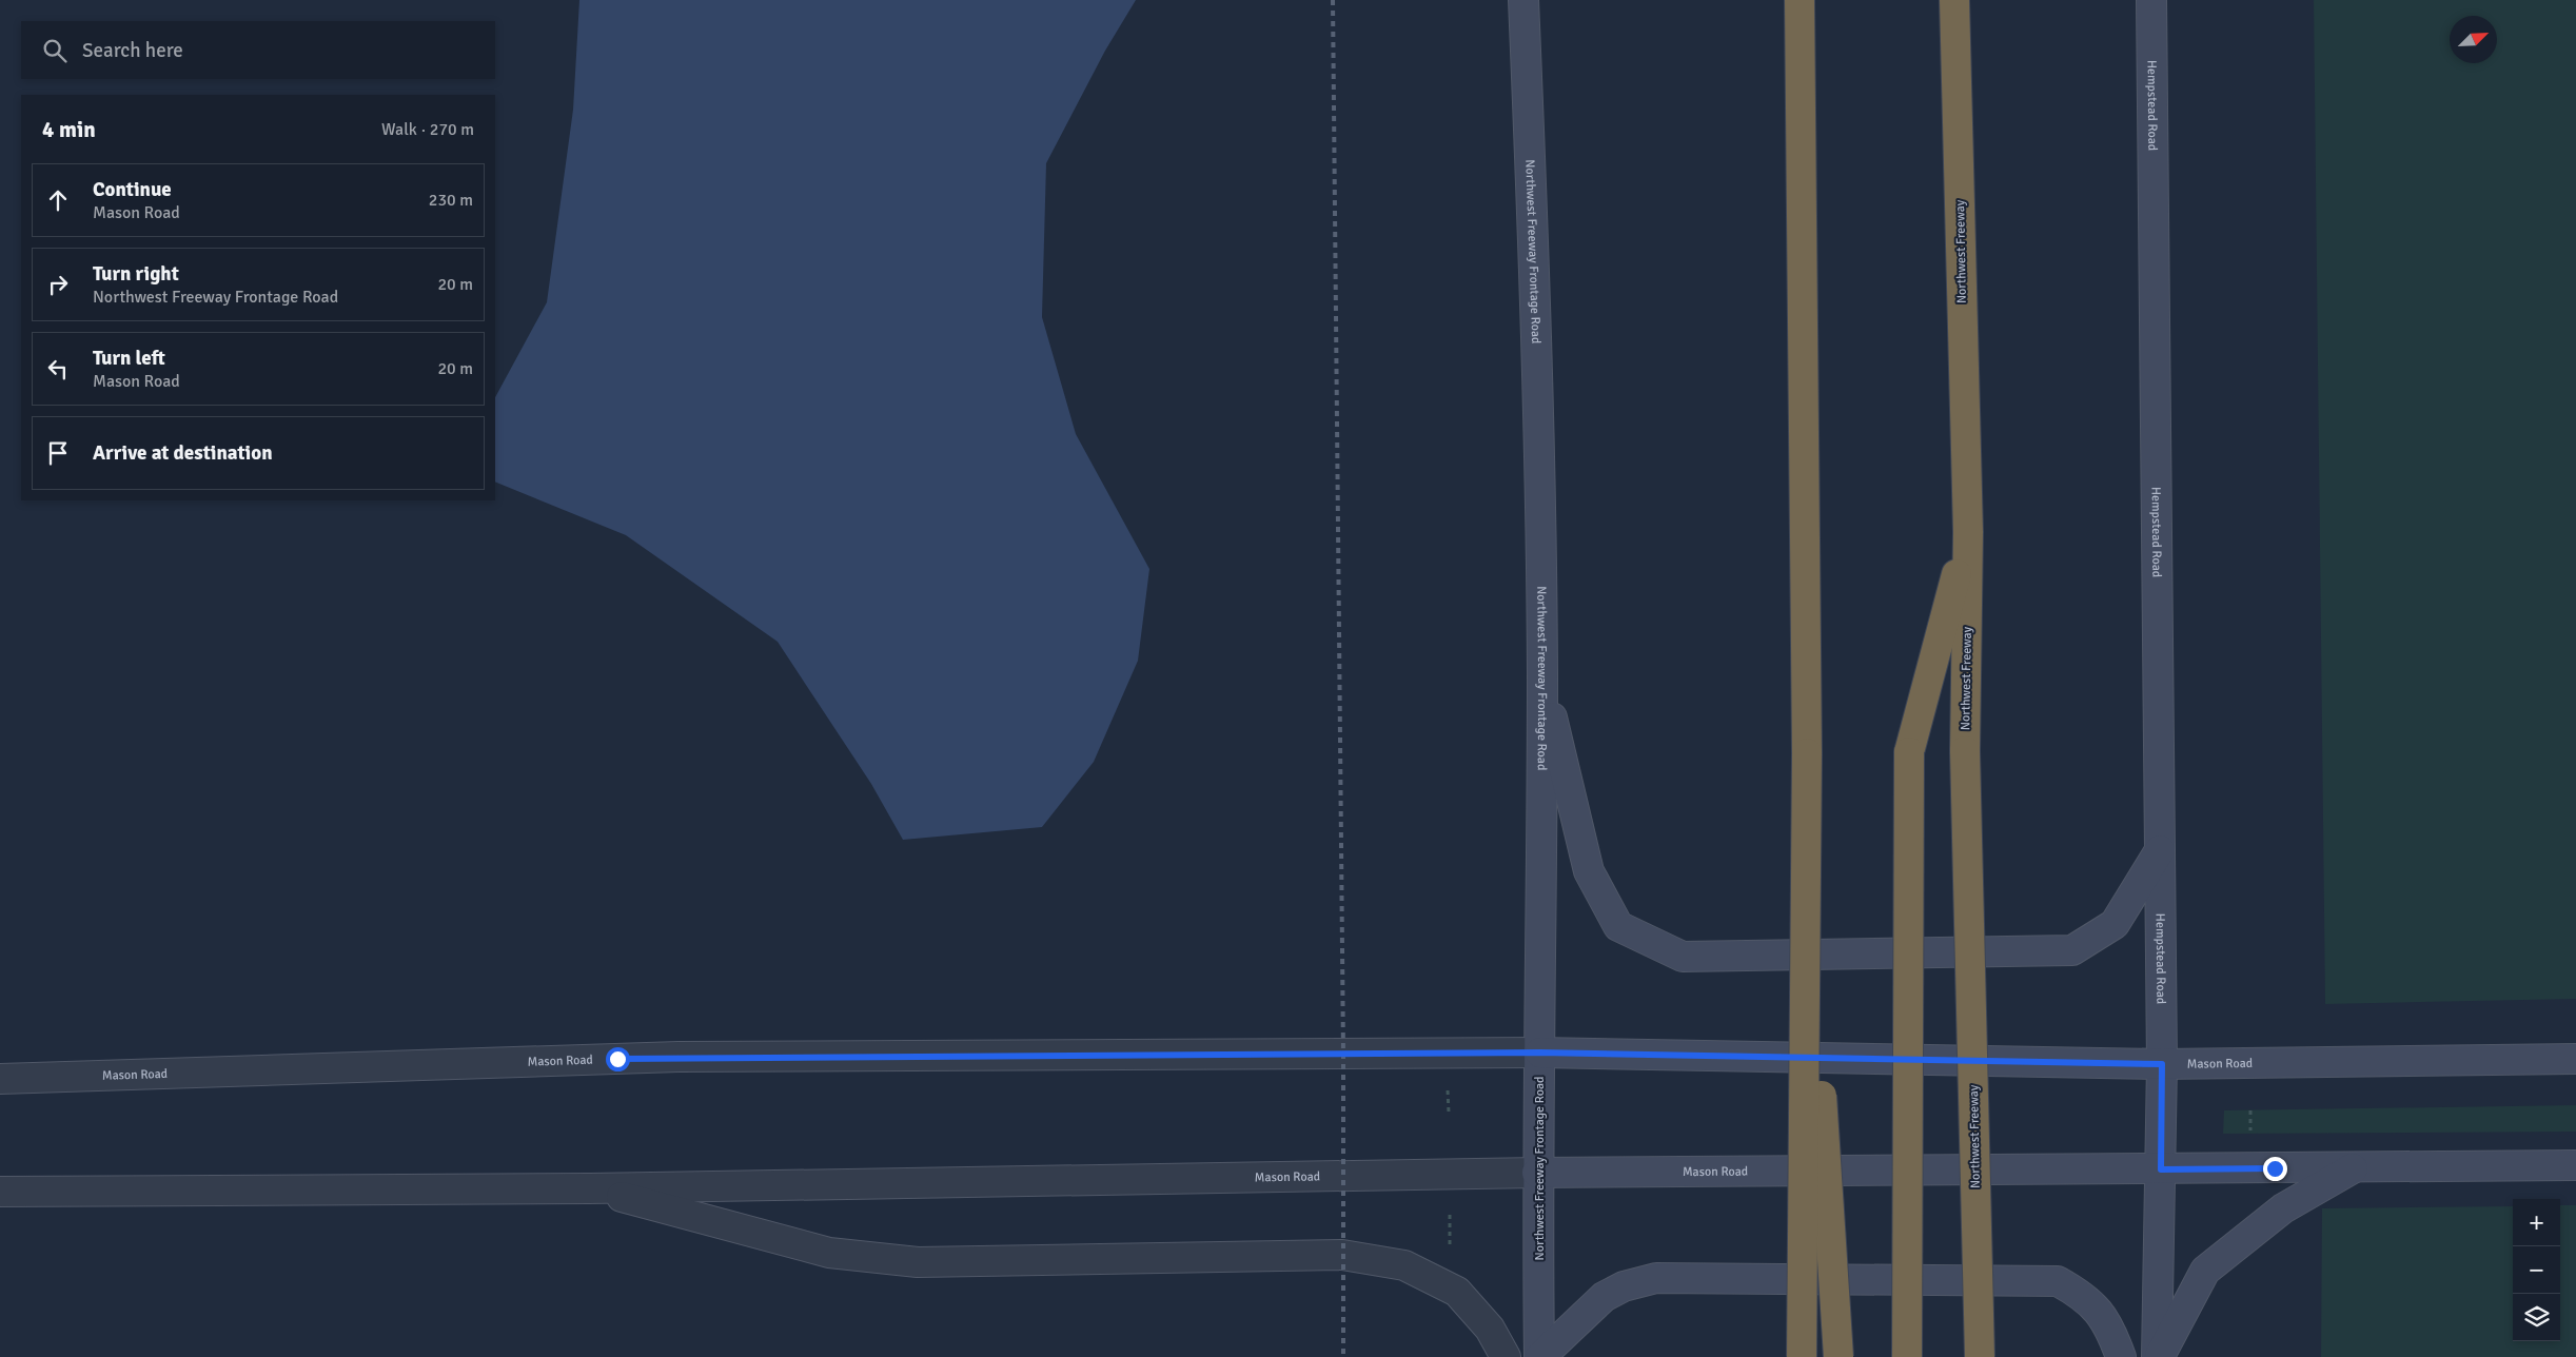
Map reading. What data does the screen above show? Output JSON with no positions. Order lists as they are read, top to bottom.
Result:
{
  "streets": {
    "highway": ["Northwest Freeway"],
    "main road": ["Hempstead Road", "Northwest Freeway Frontage Road", "Mason Road"]
  },
  "crossings": [
    ["Hempstead Road", "Mason Road"],
    ["Northwest Freeway Frontage Road", "Mason Road"]
  ],
  "north": "top right",
  "page": {
    "search": "Search here",
    "heading": ["4 min", "Walk · 270 m"],
    "list": [
      ["Continue", "Mason Road", "230 m"],
      ["Turn right", "Northwest Freeway Frontage Road", "20 m"],
      ["Turn left", "Mason Road", "20 m"],
      "Arrive at destination"
    ],
    "map_buttons": ["+", "−"]
  }
}
